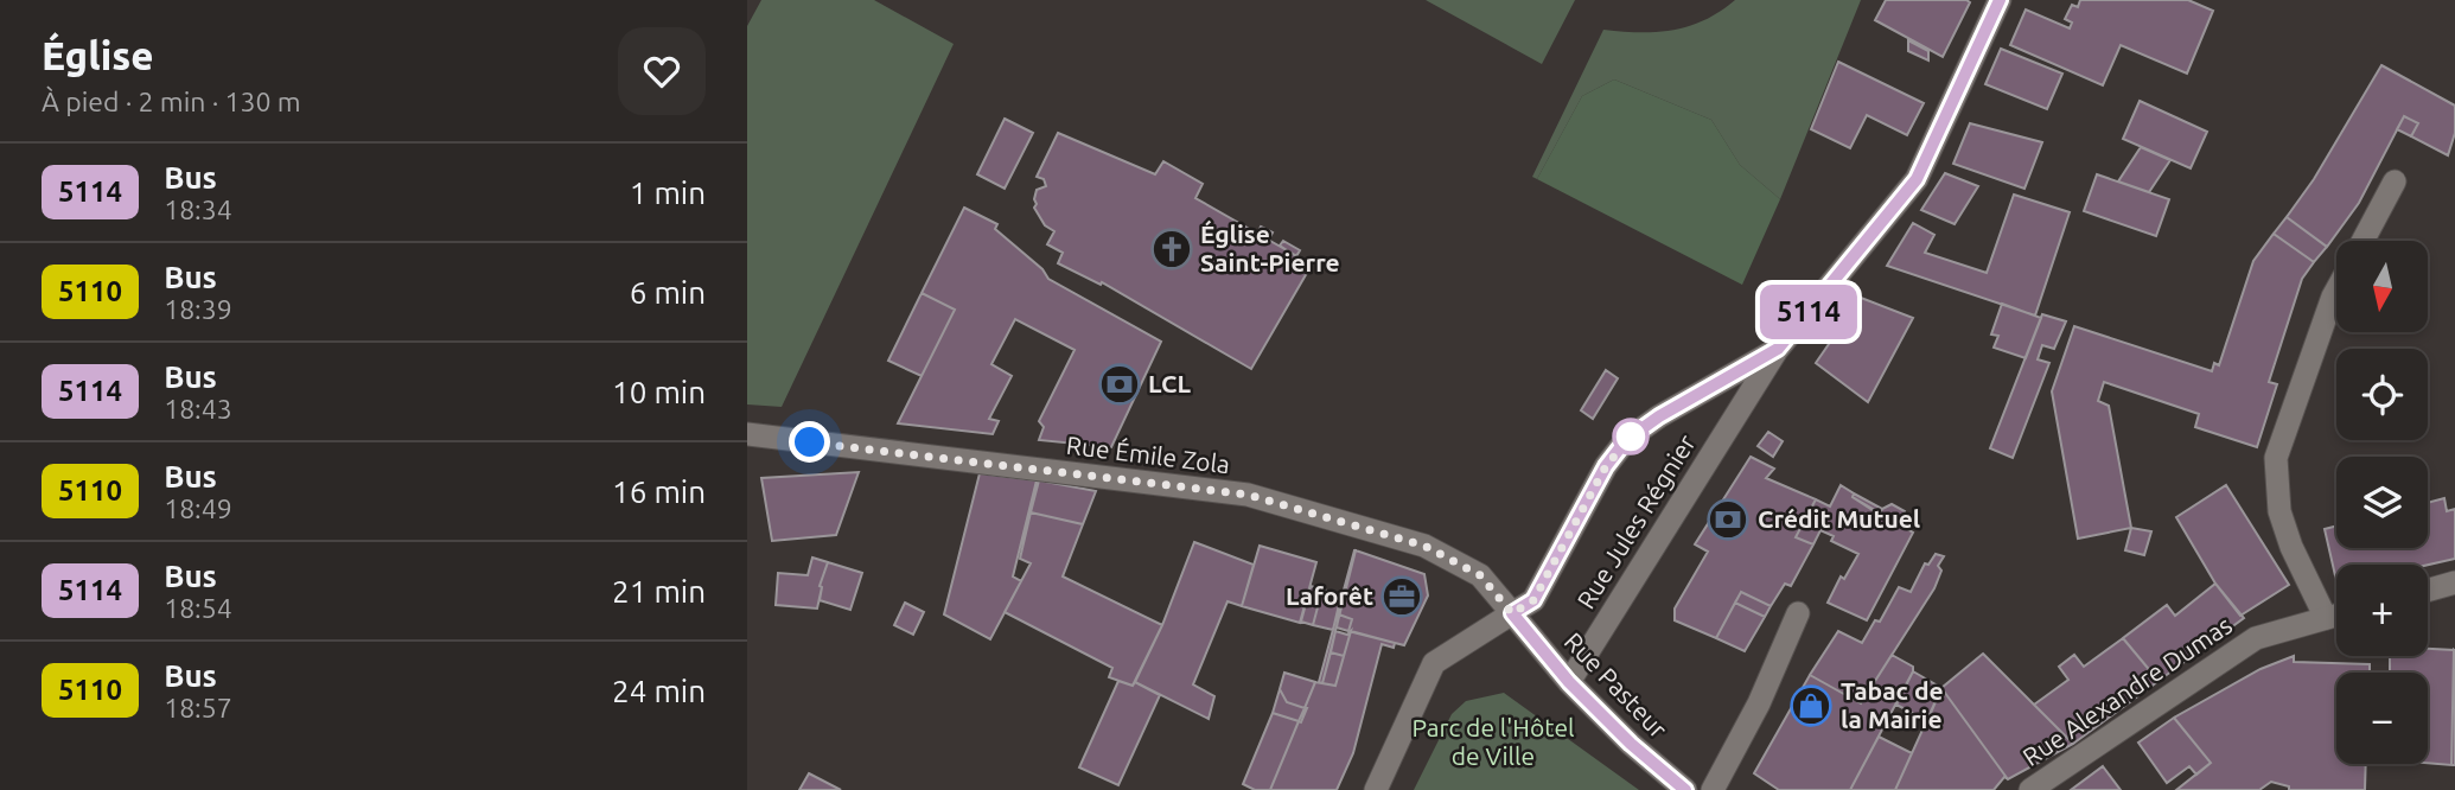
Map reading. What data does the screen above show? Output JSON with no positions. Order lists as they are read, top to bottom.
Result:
{
  "streets": {
    "street": [
      "Rue Émile Zola",
      "Rue Jules Régnier",
      "Rue Pasteur",
      "Rue Alexandre Dumas"
    ]
  },
  "crossings": [
    ["Rue Émile Zola", "Rue Pasteur"],
    ["Rue Jules Régnier", "Rue Pasteur"]
  ],
  "parks": ["Parc de l'Hôtel de Ville"],
  "places": {
    "church": ["Église Saint-Pierre"],
    "bank": ["LCL", "Crédit Mutuel"],
    "office": ["Laforêt"],
    "shop": ["Tabac de la Mairie"]
  },
  "lines": ["bus line 5114"],
  "north": "bottom",
  "page": {
    "heading": ["Église", "À pied · 2 min · 130 m"],
    "on_map": "5114",
    "list": [
      {
        "mark": "5114",
        "name": "Bus",
        "note": "18:34",
        "value": "1 min"
      },
      {
        "mark": "5110",
        "name": "Bus",
        "note": "18:39",
        "value": "6 min"
      },
      {
        "mark": "5114",
        "name": "Bus",
        "note": "18:43",
        "value": "10 min"
      },
      {
        "mark": "5110",
        "name": "Bus",
        "note": "18:49",
        "value": "16 min"
      },
      {
        "mark": "5114",
        "name": "Bus",
        "note": "18:54",
        "value": "21 min"
      },
      {
        "mark": "5110",
        "name": "Bus",
        "note": "18:57",
        "value": "24 min"
      }
    ],
    "map_buttons": ["+", "−"]
  }
}
